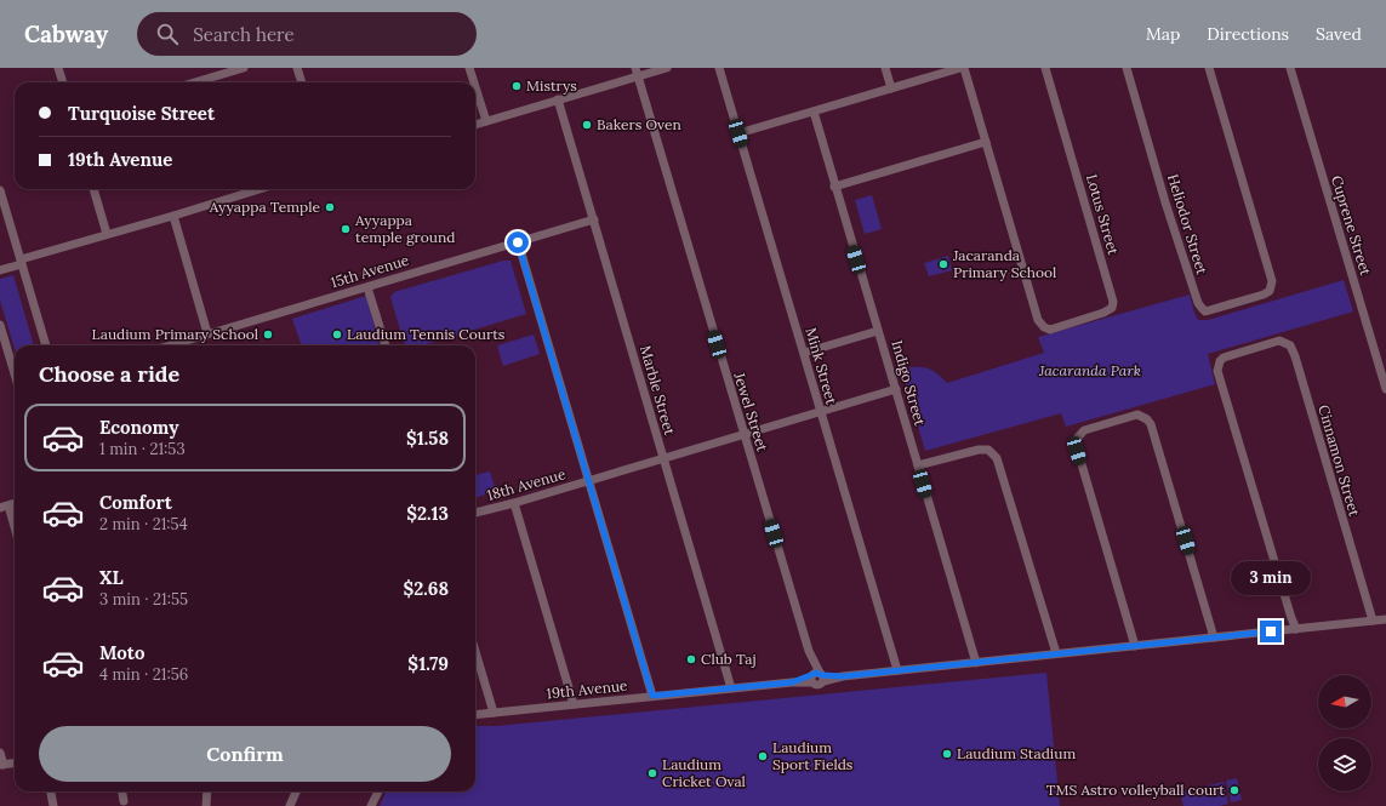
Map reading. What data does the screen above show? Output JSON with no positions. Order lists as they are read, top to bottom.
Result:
{
  "streets": {
    "street": [
      "Lotus Street",
      "Heliodor Street",
      "Cuprene Street",
      "15th Avenue",
      "Mink Street",
      "Indigo Street",
      "Marble Street",
      "Jewel Street",
      "Cinnamon Street",
      "18th Avenue",
      "19th Avenue"
    ]
  },
  "crossings": [
    ["15th Avenue", "Marble Street"],
    ["Mink Street", "18th Avenue"],
    ["Mink Street", "19th Avenue"],
    ["Indigo Street", "18th Avenue"],
    ["Indigo Street", "19th Avenue"],
    ["Marble Street", "18th Avenue"],
    ["Marble Street", "19th Avenue"],
    ["Jewel Street", "18th Avenue"],
    ["Jewel Street", "19th Avenue"],
    ["Cinnamon Street", "19th Avenue"]
  ],
  "parks": ["Jacaranda Park"],
  "places": [
    "Mistrys",
    "Bakers Oven",
    "Ayyappa Temple",
    "Ayyappa temple ground",
    "Jacaranda Primary School",
    "Laudium Primary School",
    "Laudium Tennis Courts",
    "Club Taj",
    "Laudium Stadium",
    "Laudium Sport Fields",
    "Laudium Cricket Oval",
    "TMS Astro volleyball court"
  ],
  "north": "left",
  "page": {
    "header": "Cabway",
    "search": "Search here",
    "nav": ["Map", "Directions", "Saved"],
    "banner": ["Turquoise Street", "19th Avenue"],
    "heading": "Choose a ride",
    "list": [
      {
        "name": "Economy",
        "note": "1 min · 21:53",
        "value": "$1.58"
      },
      {
        "name": "Comfort",
        "note": "2 min · 21:54",
        "value": "$2.13"
      },
      {
        "name": "XL",
        "note": "3 min · 21:55",
        "value": "$2.68"
      },
      {
        "name": "Moto",
        "note": "4 min · 21:56",
        "value": "$1.79"
      }
    ],
    "bubble": "3 min",
    "buttons": "Confirm"
  }
}
